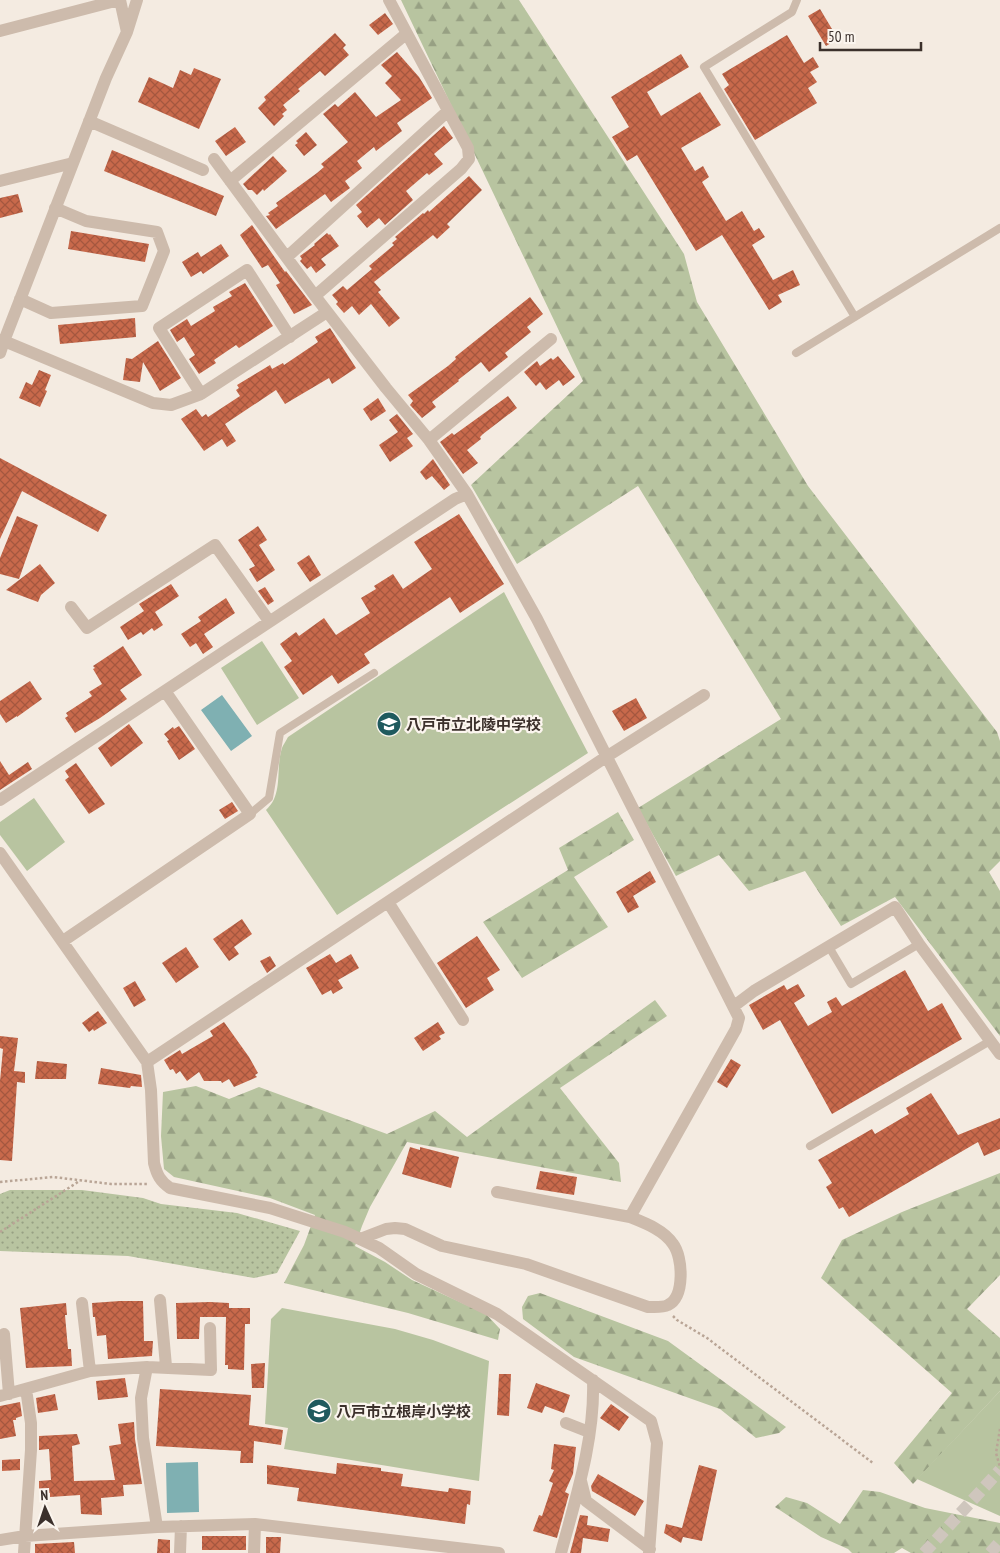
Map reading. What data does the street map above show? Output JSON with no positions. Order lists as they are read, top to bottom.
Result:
{
  "places": {
    "school or university": ["八戸市立北陵中学校", "八戸市立根岸小学校"]
  },
  "scale_bar": "50 m",
  "north": "top"
}
